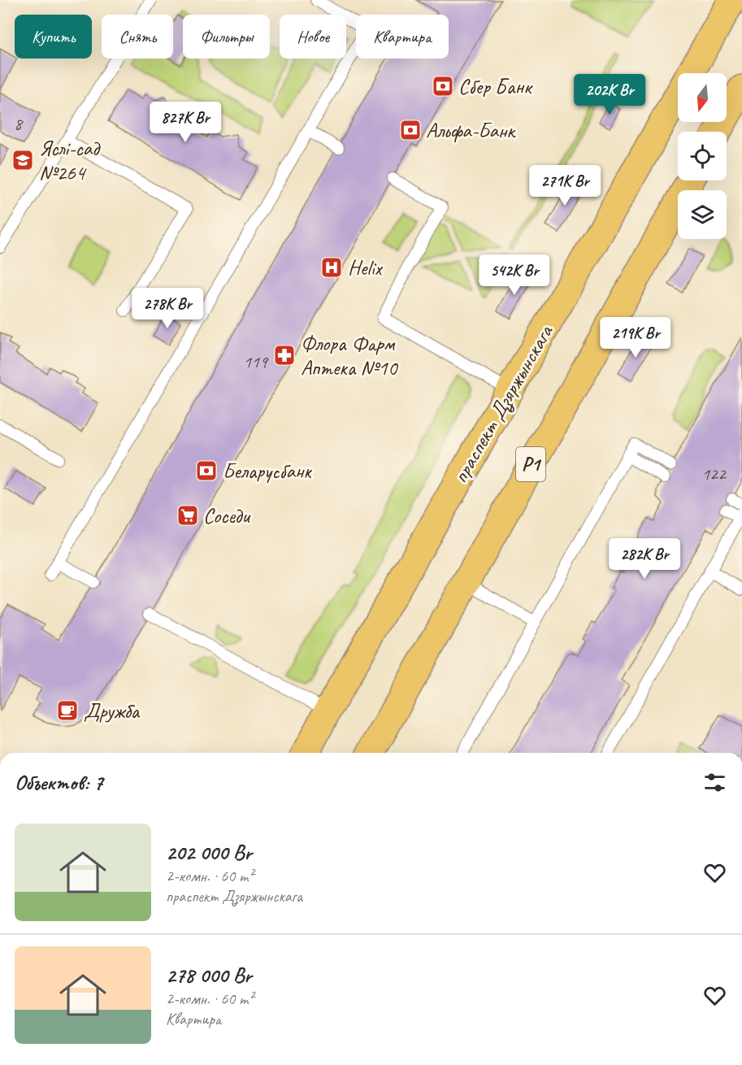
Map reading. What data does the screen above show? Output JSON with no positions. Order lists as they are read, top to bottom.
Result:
{
  "streets": {
    "main road": ["праспект Дзяржынскага", "Р1"]
  },
  "places": {
    "bank": ["Сбер Банк", "Альфа-Банк", "Беларусбанк"],
    "school or university": ["Яслі-сад №264"],
    "hospital": ["Helix"],
    "pharmacy": ["Флора Фарм Аптека №10"],
    "supermarket": ["Соседи"],
    "cafe": ["Дружба"]
  },
  "house_numbers": ["8", "119", "122"],
  "north": "bottom",
  "page": {
    "chip": [
      "Купить",
      "Снять",
      "Фильтры",
      "Новое",
      "Квартира"
    ],
    "price": [
      "202K Br",
      "827K Br",
      "271K Br",
      "542K Br",
      "278K Br",
      "219K Br",
      "282K Br"
    ],
    "heading": "Объектов: 7",
    "list": [
      {
        "name": "202 000 Br",
        "note": "2-комн. · 60 m² · праспект Дзяржынскага"
      },
      {
        "name": "278 000 Br",
        "note": "2-комн. · 60 m² · Квартира"
      }
    ]
  }
}
